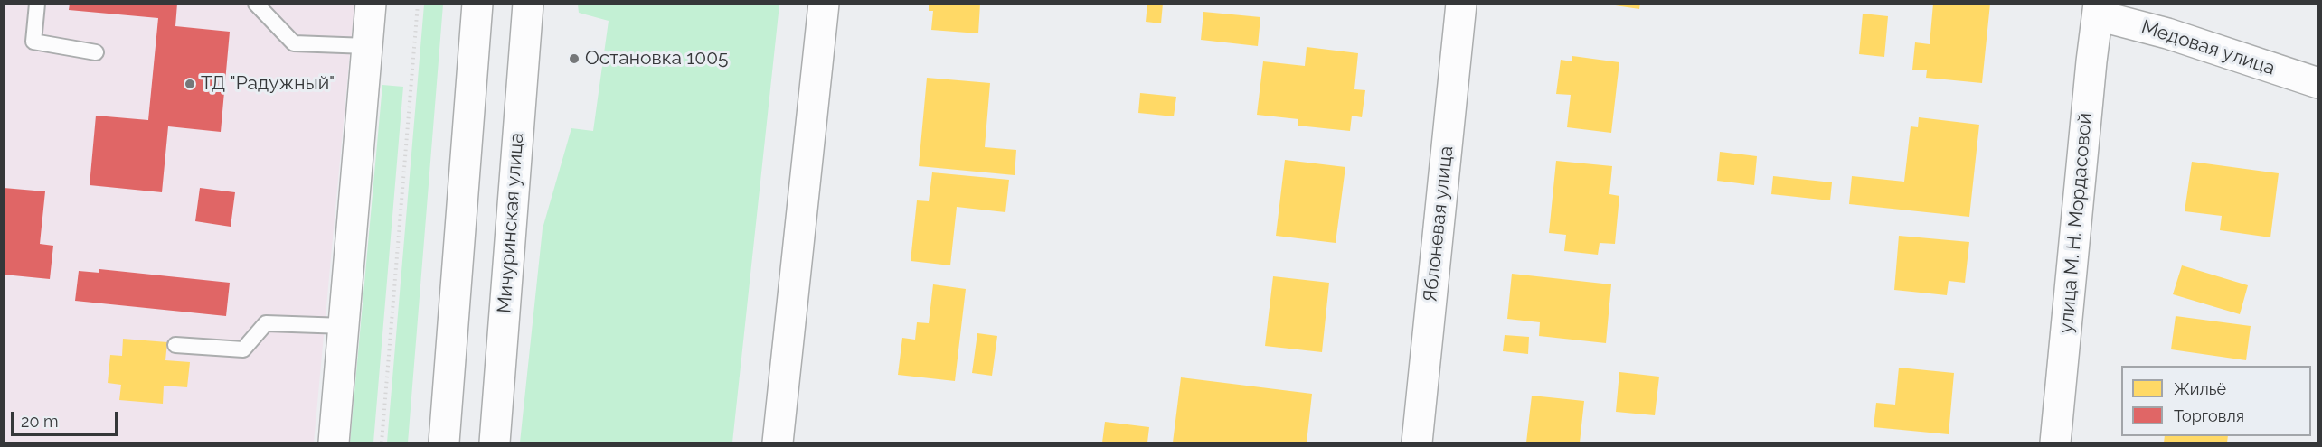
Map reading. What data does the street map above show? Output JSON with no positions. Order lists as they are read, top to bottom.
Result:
{
  "streets": {
    "street": [
      "Медовая улица",
      "Мичуринская улица",
      "улица М. Н. Мордасовой",
      "Яблоневая улица"
    ]
  },
  "crossings": [
    ["Медовая улица", "улица М. Н. Мордасовой"]
  ],
  "places": ["Остановка 1005", "ТД \"Радужный\""],
  "legend": ["Жильё", "Торговля"],
  "scale_bar": "20 m"
}
